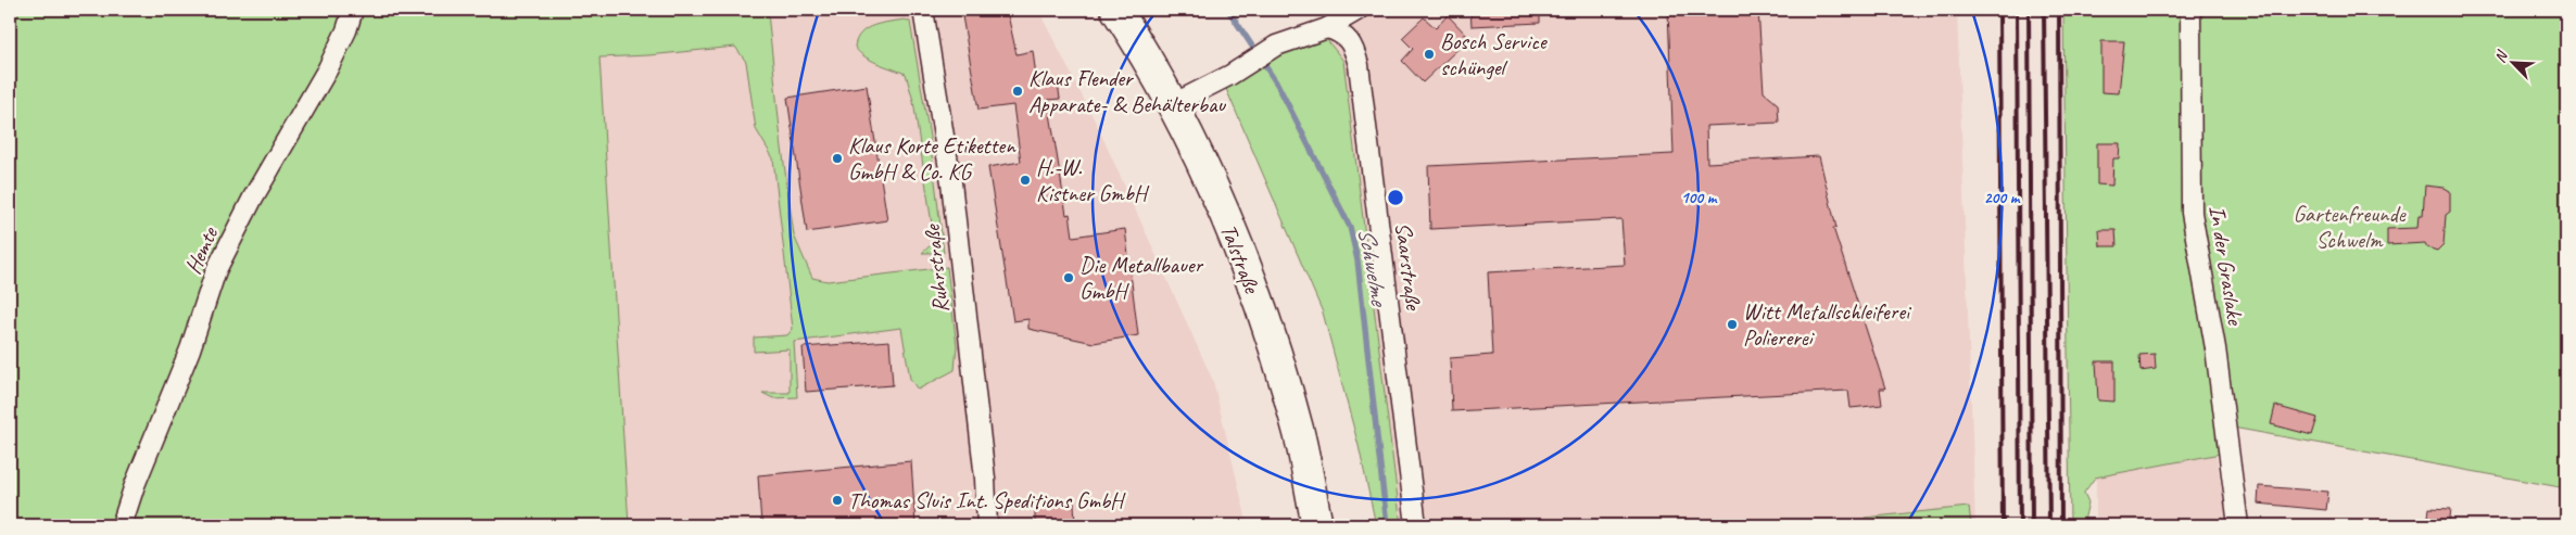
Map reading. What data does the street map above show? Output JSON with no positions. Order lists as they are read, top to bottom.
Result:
{
  "streets": {
    "main road": ["Talstraße"],
    "street": [
      "Hemte",
      "In der Graslake",
      "Saarstraße",
      "Ruhrstraße"
    ]
  },
  "water": ["Schwelme"],
  "parks": ["Gartenfreunde Schwelm"],
  "places": [
    "Bosch Service schüngel",
    "Klaus Flender Apparate- & Behälterbau",
    "Klaus Korte Etiketten GmbH & Co. KG",
    "H.-W. Kistner GmbH",
    "Die Metallbauer GmbH",
    "Witt Metallschleiferei Poliererei",
    "Thomas Sluis Int. Speditions GmbH"
  ],
  "north": "top left",
  "rings": ["100 m", "200 m"]
}
